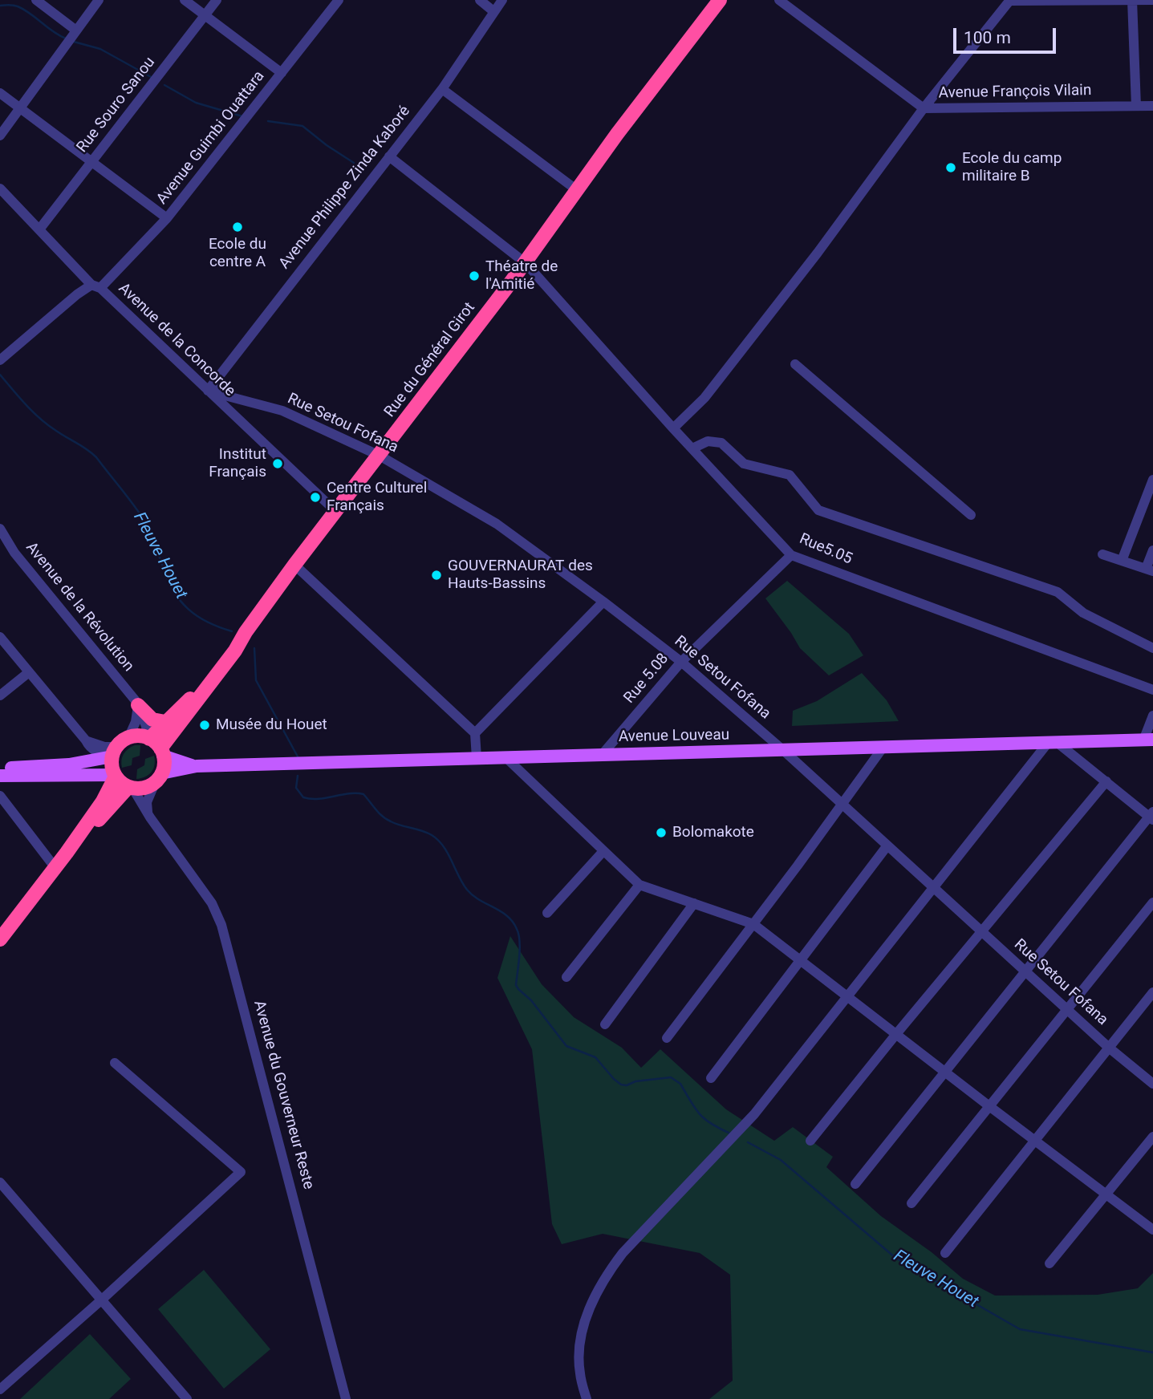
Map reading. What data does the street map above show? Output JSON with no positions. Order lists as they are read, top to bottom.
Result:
{
  "streets": {
    "highway": ["Rue du Général Girot"],
    "main road": ["Avenue Louveau"],
    "street": [
      "Avenue François Vilain",
      "Rue Souro Sanou",
      "Avenue Guimbi Ouattara",
      "Avenue Philippe Zinda Kaboré",
      "Avenue de la Concorde",
      "Rue Setou Fofana",
      "Rue5.05",
      "Avenue de la Révolution",
      "Rue 5.08",
      "Avenue du Gouverneur Reste"
    ]
  },
  "crossings": [
    ["Rue Souro Sanou", "Avenue de la Concorde"],
    ["Avenue Guimbi Ouattara", "Avenue de la Concorde"],
    ["Avenue Philippe Zinda Kaboré", "Avenue de la Concorde"],
    ["Avenue Philippe Zinda Kaboré", "Rue Setou Fofana"],
    ["Avenue Philippe Zinda Kaboré", "Rue5.05"],
    ["Avenue de la Concorde", "Rue du Général Girot"],
    ["Avenue de la Concorde", "Rue Setou Fofana"],
    ["Rue du Général Girot", "Rue Setou Fofana"],
    ["Rue du Général Girot", "Rue5.05"],
    ["Rue Setou Fofana", "Rue 5.08"],
    ["Rue Setou Fofana", "Avenue Louveau"],
    ["Rue5.05", "Rue 5.08"],
    ["Avenue de la Révolution", "Avenue Louveau"],
    ["Avenue de la Révolution", "Avenue du Gouverneur Reste"],
    ["Rue 5.08", "Avenue Louveau"],
    ["Avenue Louveau", "Avenue du Gouverneur Reste"]
  ],
  "water": ["Fleuve Houet"],
  "places": [
    "Ecole du camp militaire B",
    "Ecole du centre A",
    "Théatre de l'Amitié",
    "Institut Français",
    "Centre Culturel Français",
    "GOUVERNAURAT des Hauts-Bassins",
    "Musée du Houet",
    "Bolomakote"
  ],
  "scale_bar": "100 m"
}
